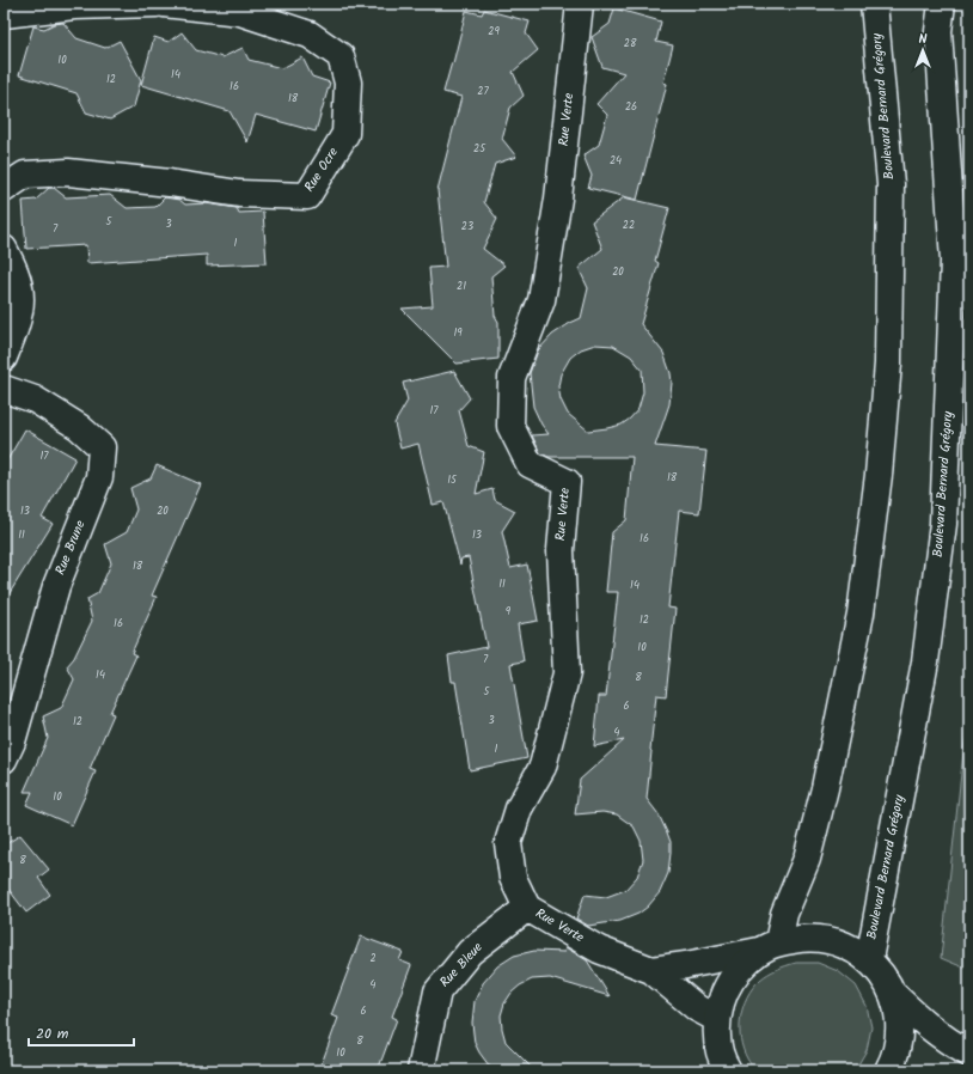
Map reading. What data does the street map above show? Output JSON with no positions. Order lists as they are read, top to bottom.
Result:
{
  "streets": {
    "street": [
      "Boulevard Bernard Grégory",
      "Rue Verte",
      "Rue Ocre",
      "Rue Brune",
      "Rue Bleue"
    ]
  },
  "crossings": [
    ["Boulevard Bernard Grégory", "Rue Verte"],
    ["Rue Verte", "Rue Bleue"]
  ],
  "house_numbers": [
    "29",
    "28",
    "10",
    "14",
    "12",
    "16",
    "27",
    "18",
    "26",
    "25",
    "24",
    "5",
    "3",
    "22",
    "23",
    "7",
    "1",
    "20",
    "21",
    "19",
    "17",
    "17",
    "18",
    "15",
    "13",
    "20",
    "11",
    "13",
    "16",
    "18",
    "11",
    "14",
    "9",
    "12",
    "16",
    "10",
    "7",
    "14",
    "8",
    "5",
    "6",
    "3",
    "12",
    "4",
    "1",
    "10",
    "8",
    "2",
    "4",
    "6",
    "8",
    "10"
  ],
  "scale_bar": "20 m",
  "north": "top"
}
